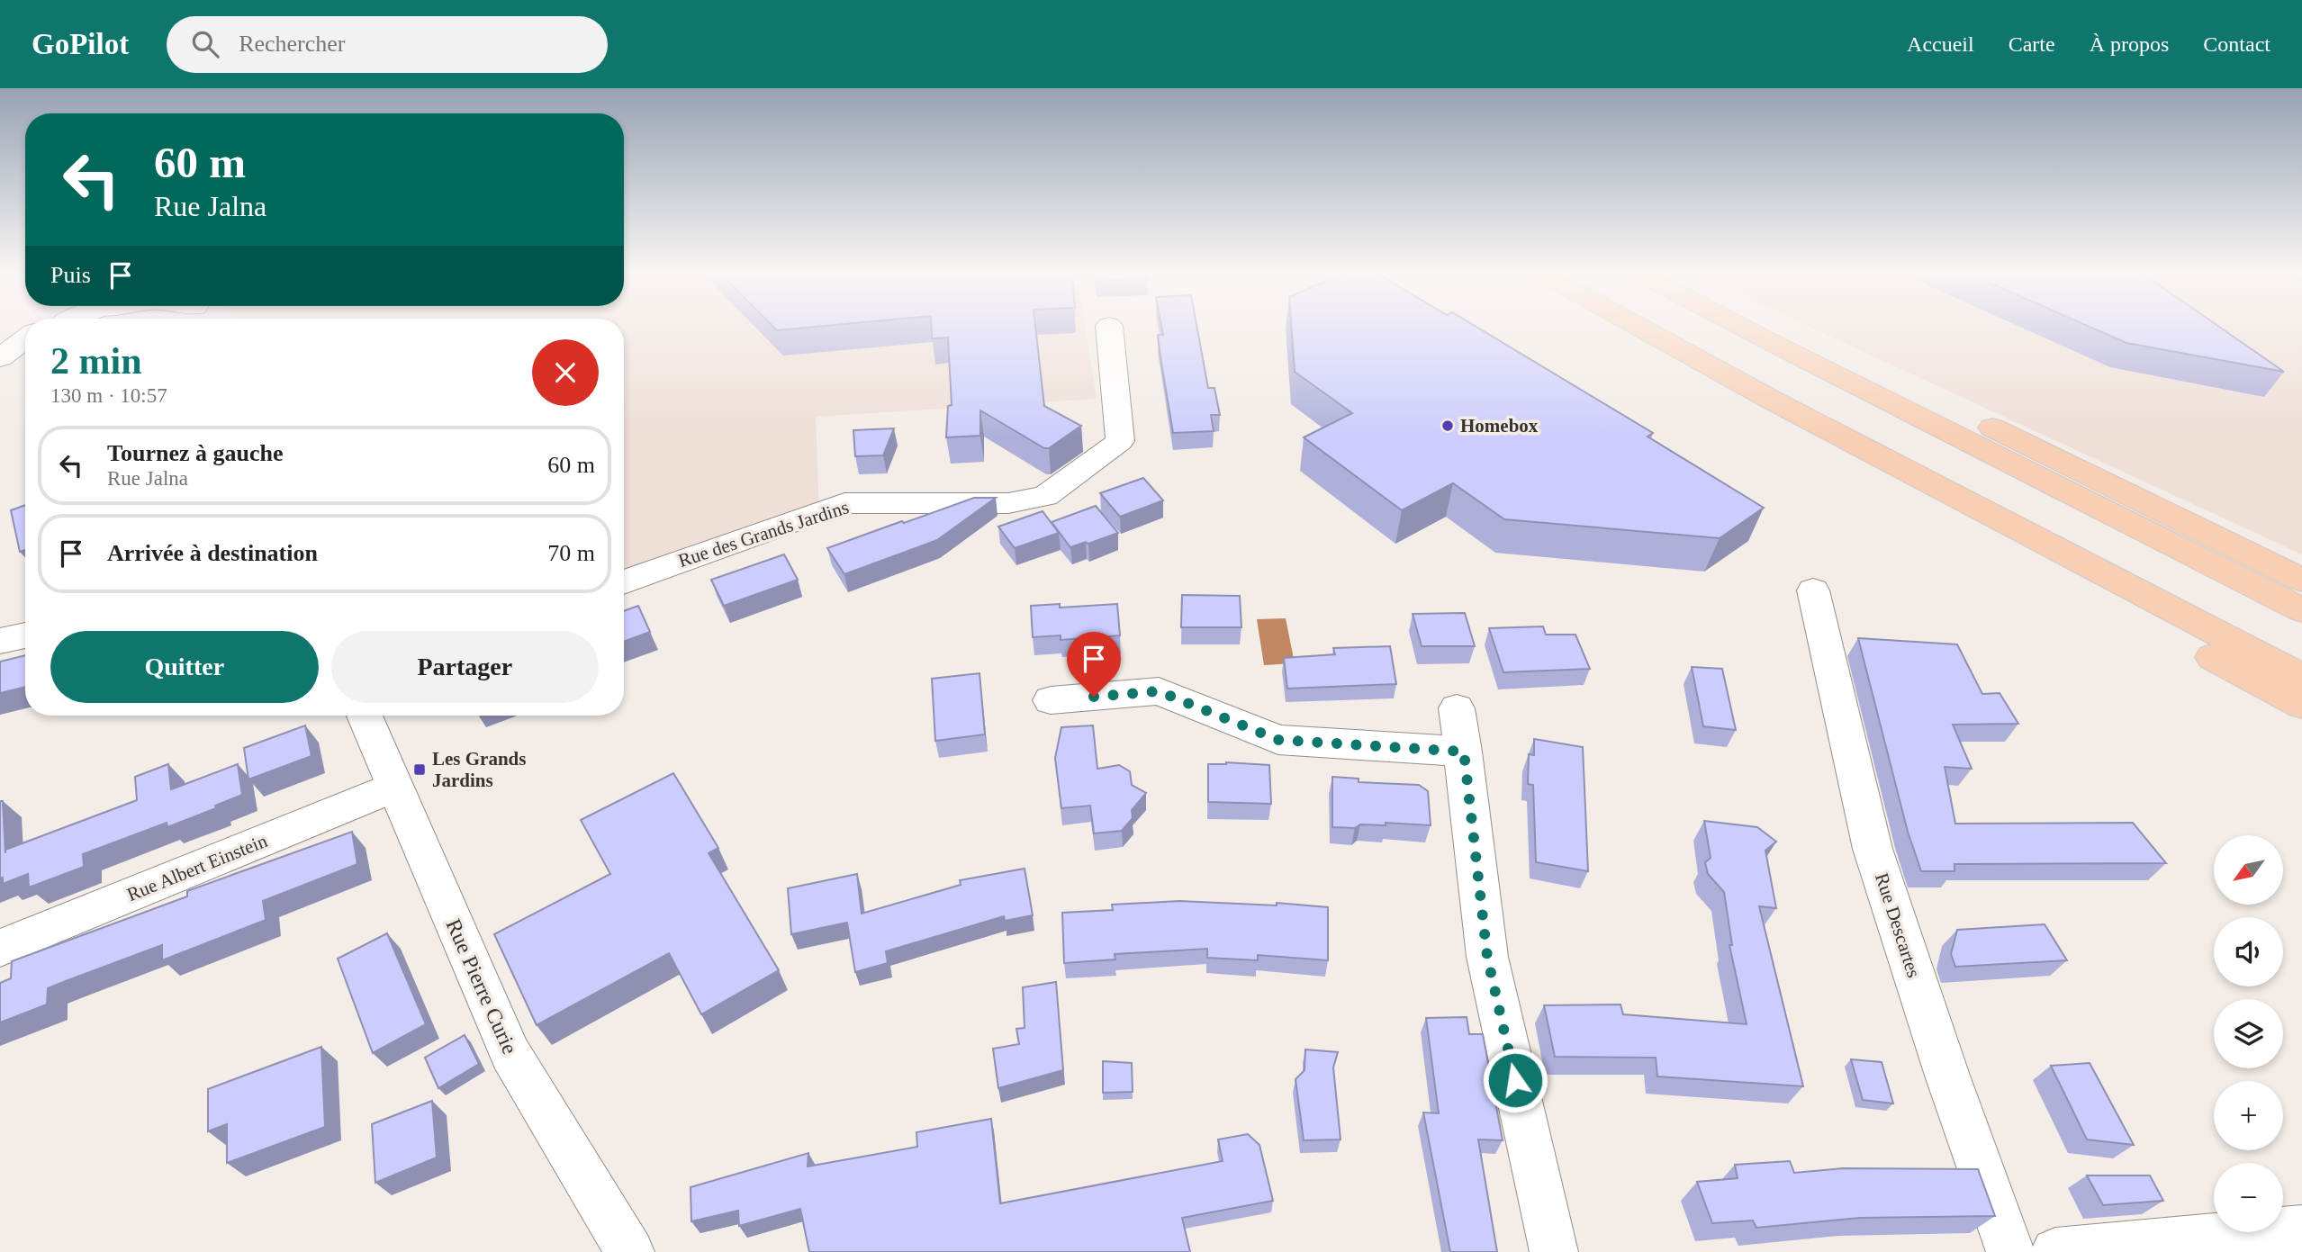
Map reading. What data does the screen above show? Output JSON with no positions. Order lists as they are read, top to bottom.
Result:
{
  "streets": {
    "street": [
      "Rue des Grands Jardins",
      "Rue Albert Einstein",
      "Rue Descartes",
      "Rue Pierre Curie"
    ]
  },
  "crossings": [
    ["Rue Albert Einstein", "Rue Pierre Curie"]
  ],
  "places": {
    "other": ["Homebox"],
    "transit": ["Les Grands Jardins"]
  },
  "north": "bottom left",
  "page": {
    "header": "GoPilot",
    "search": "Rechercher",
    "nav": [
      "Accueil",
      "Carte",
      "À propos",
      "Contact"
    ],
    "turn": ["60 m", "Rue Jalna"],
    "then": "Puis",
    "heading": ["2 min", "130 m · 10:57"],
    "list": [
      {
        "name": "Tournez à gauche",
        "note": "Rue Jalna",
        "value": "60 m"
      },
      {
        "name": "Arrivée à destination",
        "value": "70 m"
      }
    ],
    "buttons": ["Quitter", "Partager"],
    "map_buttons": ["+", "−"]
  }
}
